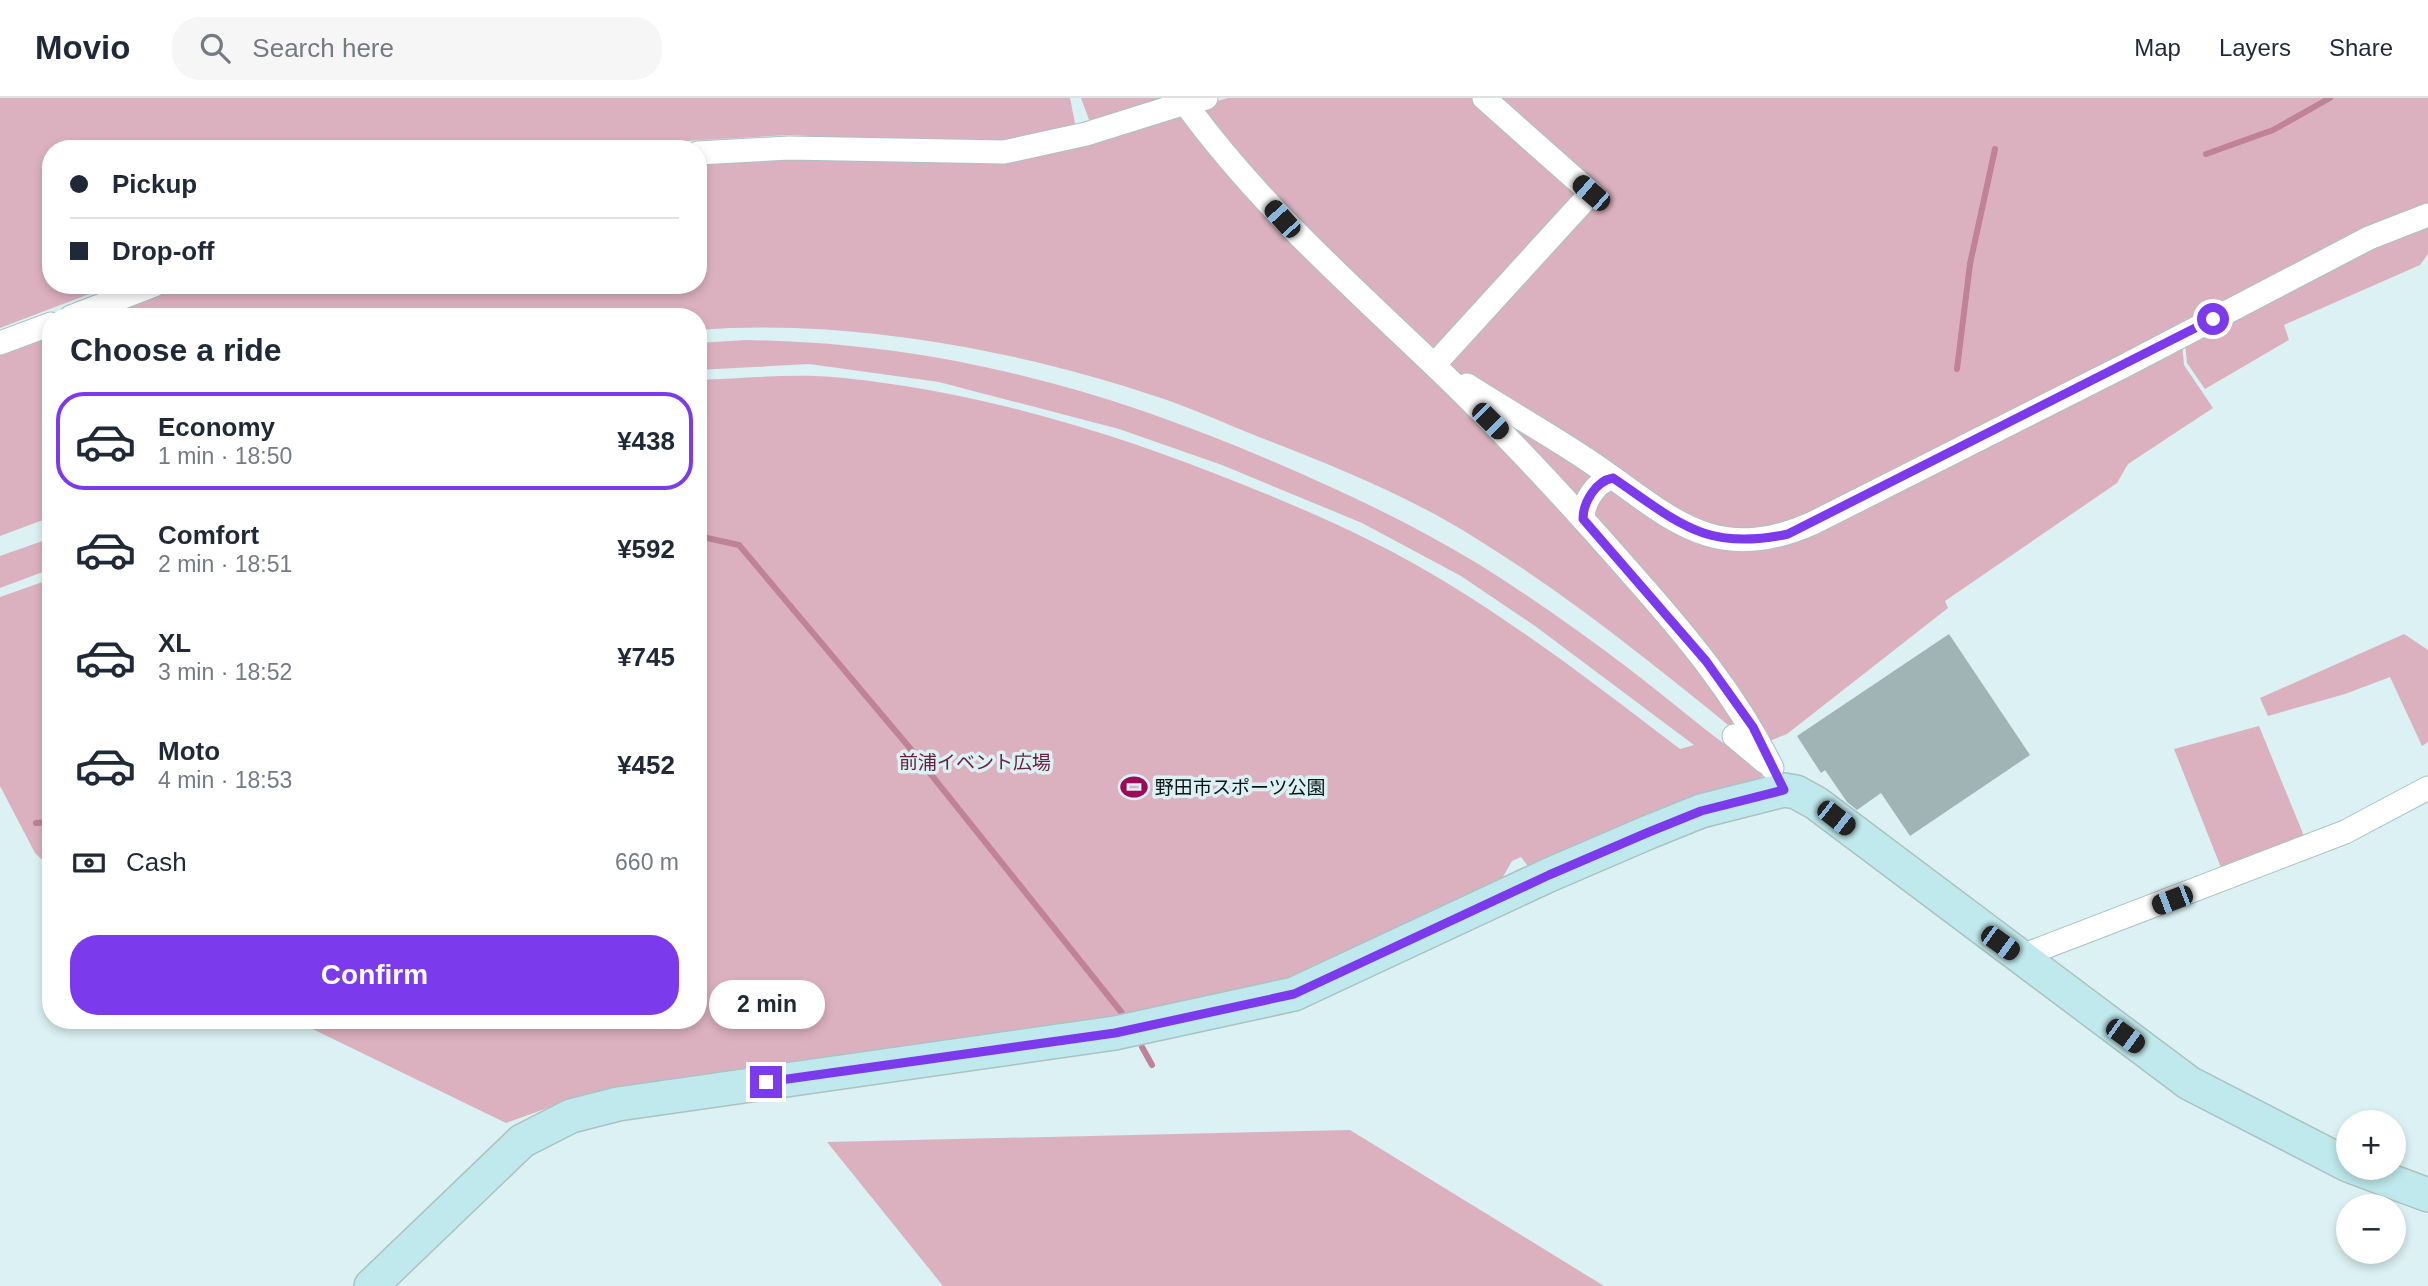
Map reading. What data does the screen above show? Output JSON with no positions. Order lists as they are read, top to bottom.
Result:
{
  "parks": ["前浦イベント広場"],
  "places": {
    "sports": ["野田市スポーツ公園"]
  },
  "page": {
    "header": "Movio",
    "search": "Search here",
    "nav": ["Map", "Layers", "Share"],
    "banner": ["Pickup", "Drop-off"],
    "heading": "Choose a ride",
    "list": [
      {
        "name": "Economy",
        "note": "1 min · 18:50",
        "value": "¥438"
      },
      {
        "name": "Comfort",
        "note": "2 min · 18:51",
        "value": "¥592"
      },
      {
        "name": "XL",
        "note": "3 min · 18:52",
        "value": "¥745"
      },
      {
        "name": "Moto",
        "note": "4 min · 18:53",
        "value": "¥452"
      }
    ],
    "pay": ["Cash", "660 m"],
    "buttons": "Confirm",
    "bubble": "2 min",
    "map_buttons": ["+", "−"]
  }
}
